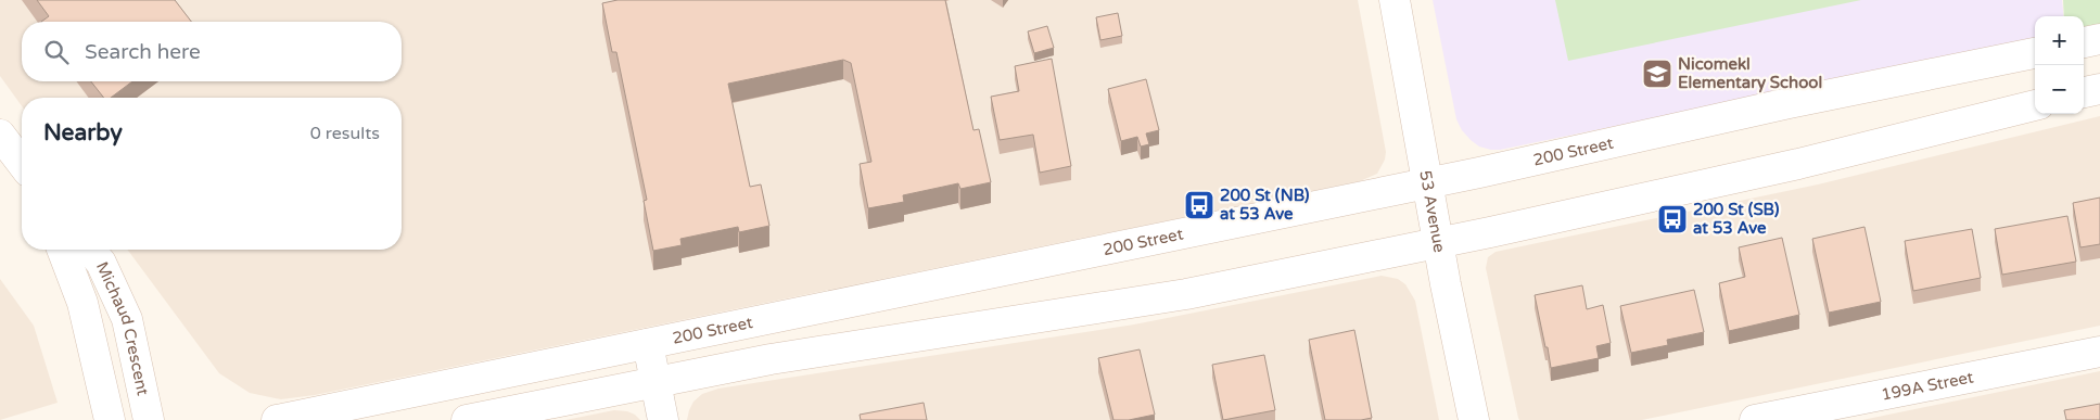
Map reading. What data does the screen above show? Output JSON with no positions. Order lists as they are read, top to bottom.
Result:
{
  "streets": {
    "main road": [
      "200 Street",
      "53 Avenue",
      "Michaud Crescent",
      "199A Street"
    ]
  },
  "crossings": [
    ["200 Street", "53 Avenue"]
  ],
  "places": {
    "school or university": ["Nicomekl Elementary School"],
    "bus stop": ["200 St (NB) at 53 Ave", "200 St (SB) at 53 Ave"]
  },
  "page": {
    "map_buttons": ["+", "−"],
    "search": "Search here",
    "heading": ["Nearby", "0 results"]
  }
}
